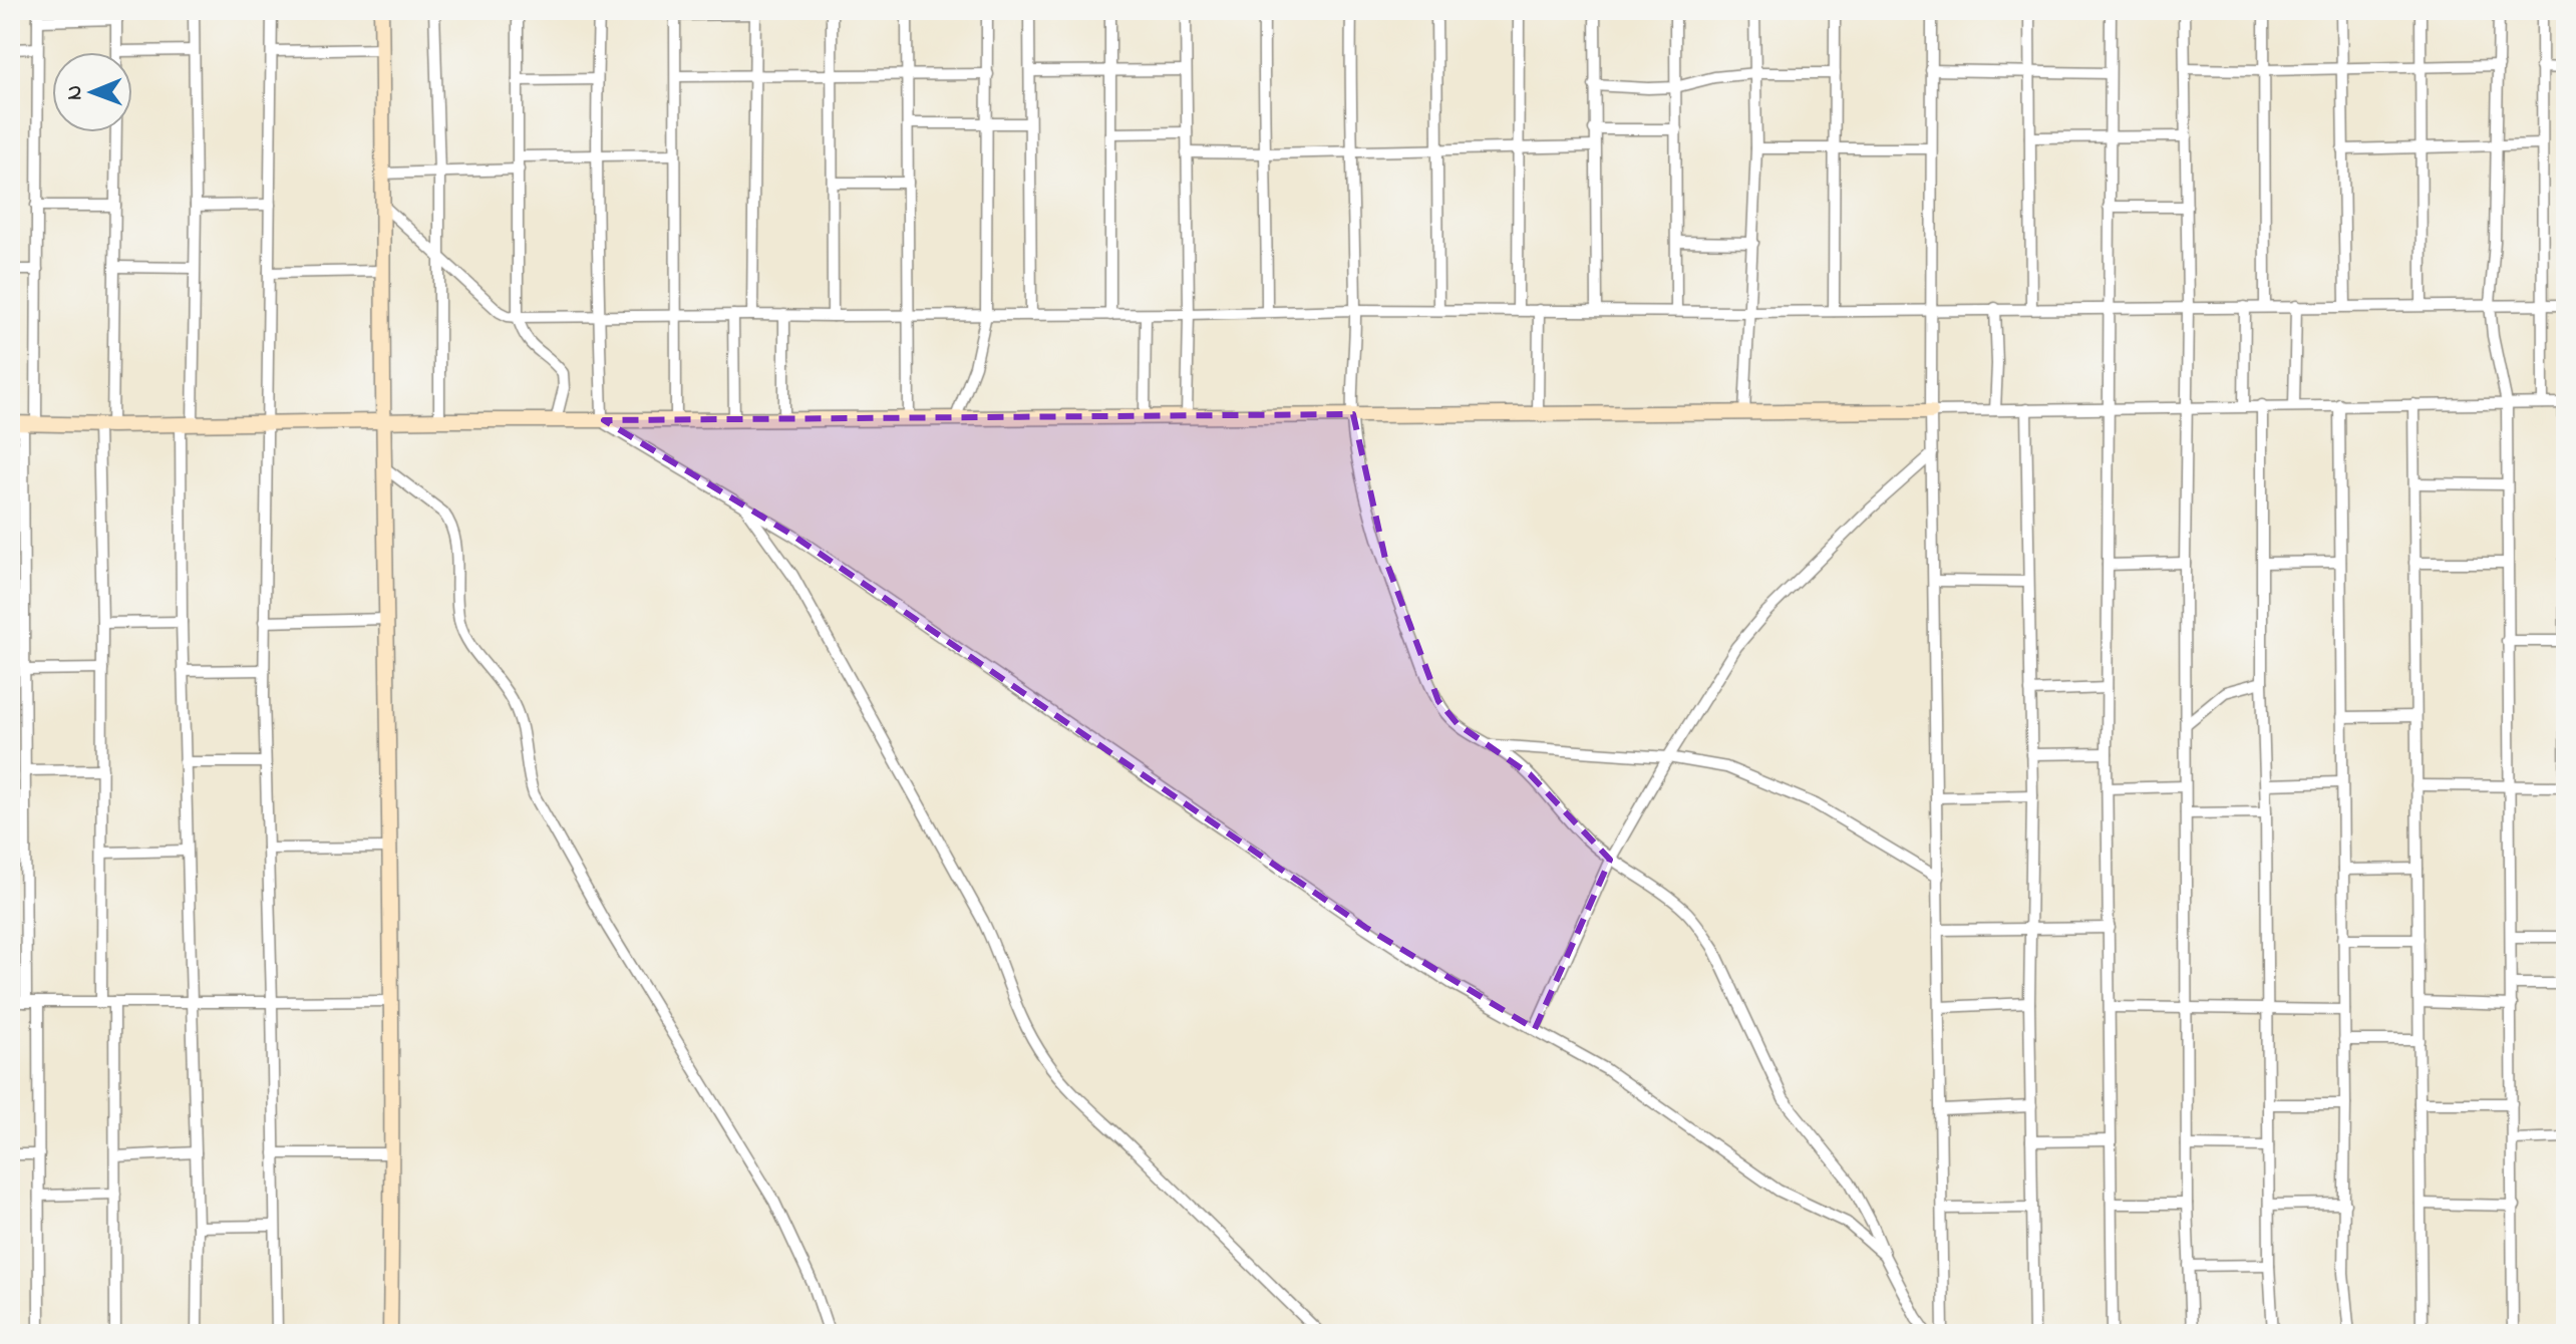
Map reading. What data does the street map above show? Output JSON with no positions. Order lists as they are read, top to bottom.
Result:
{
  "north": "left"
}
